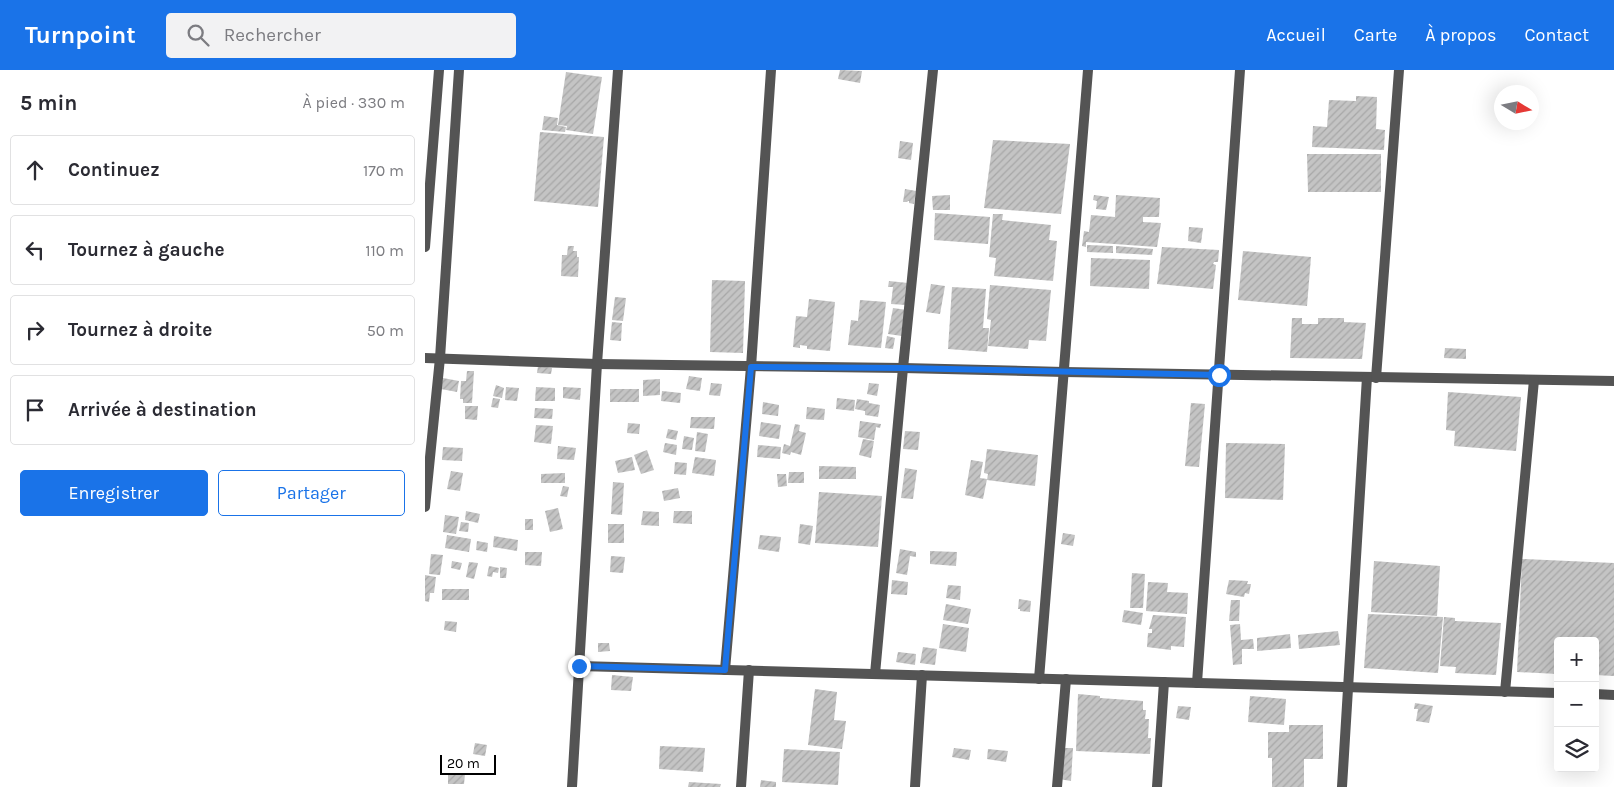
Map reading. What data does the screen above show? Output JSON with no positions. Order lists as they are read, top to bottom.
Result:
{
  "scale_bar": "20 m",
  "north": "right",
  "page": {
    "header": "Turnpoint",
    "search": "Rechercher",
    "nav": [
      "Accueil",
      "Carte",
      "À propos",
      "Contact"
    ],
    "heading": ["5 min", "À pied · 330 m"],
    "list": [
      ["Continuez", "170 m"],
      ["Tournez à gauche", "110 m"],
      ["Tournez à droite", "50 m"],
      "Arrivée à destination"
    ],
    "buttons": ["Enregistrer", "Partager"],
    "map_buttons": ["+", "−"],
    "scale": "20 m"
  }
}
